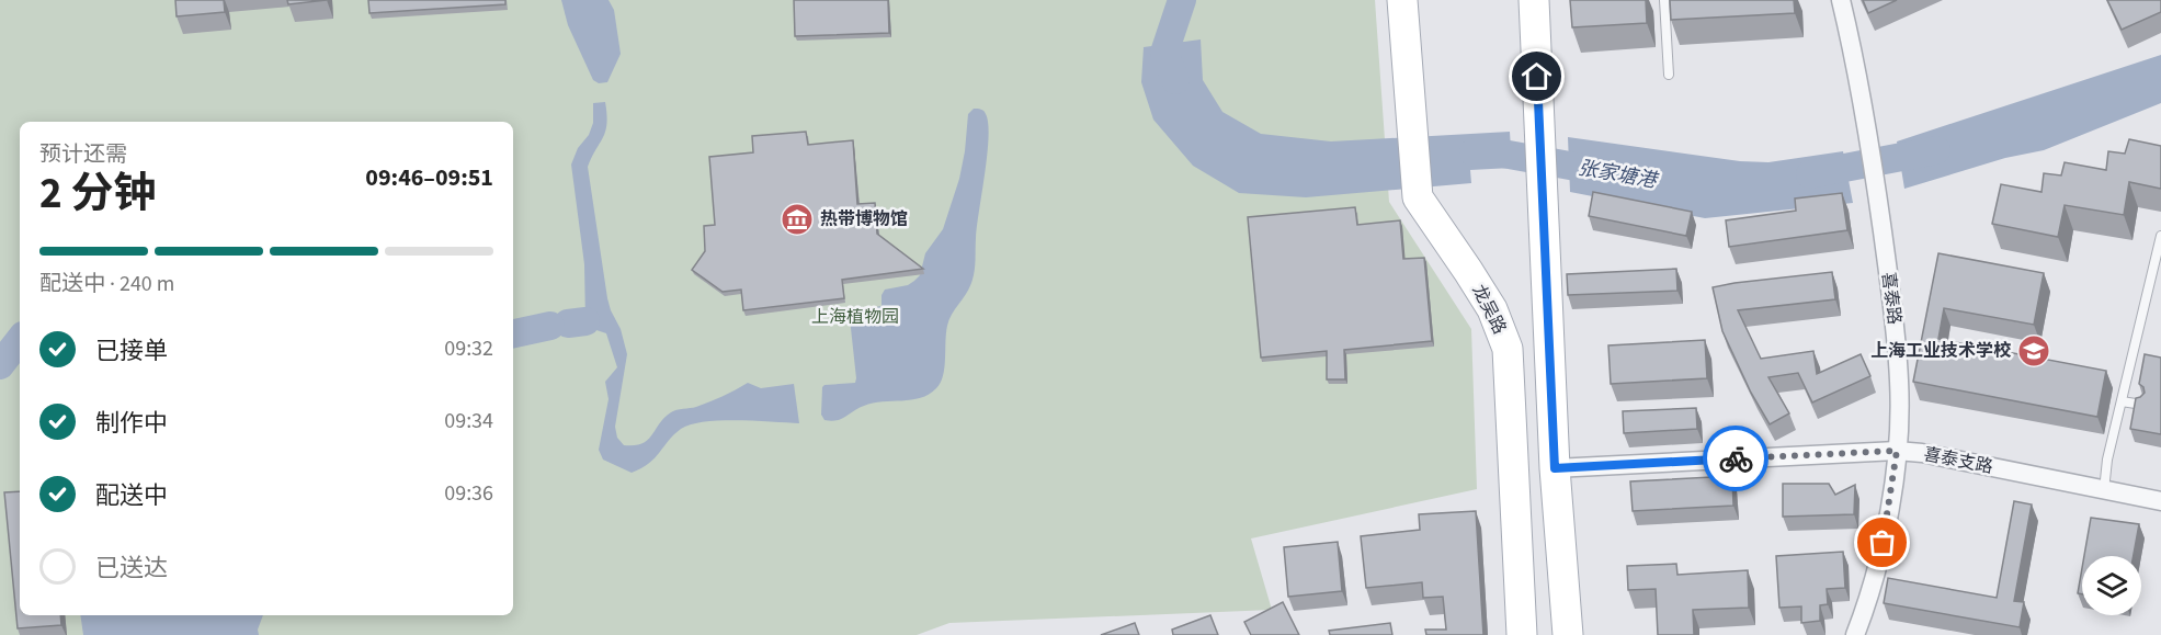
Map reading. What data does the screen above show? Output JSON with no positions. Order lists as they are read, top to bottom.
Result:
{
  "streets": {
    "main road": ["龙吴路"],
    "street": ["喜泰路", "喜泰支路"]
  },
  "crossings": [
    ["喜泰路", "喜泰支路"]
  ],
  "water": ["张家塘港"],
  "parks": ["上海植物园"],
  "places": {
    "museum": ["热带博物馆"],
    "school or university": ["上海工业技术学校"]
  },
  "page": {
    "heading": ["2 分钟", "预计还需", "09:46–09:51"],
    "bar": "配送中 · 240 m",
    "list": [
      ["已接单", "09:32"],
      ["制作中", "09:34"],
      ["配送中", "09:36"],
      "已送达"
    ]
  }
}
